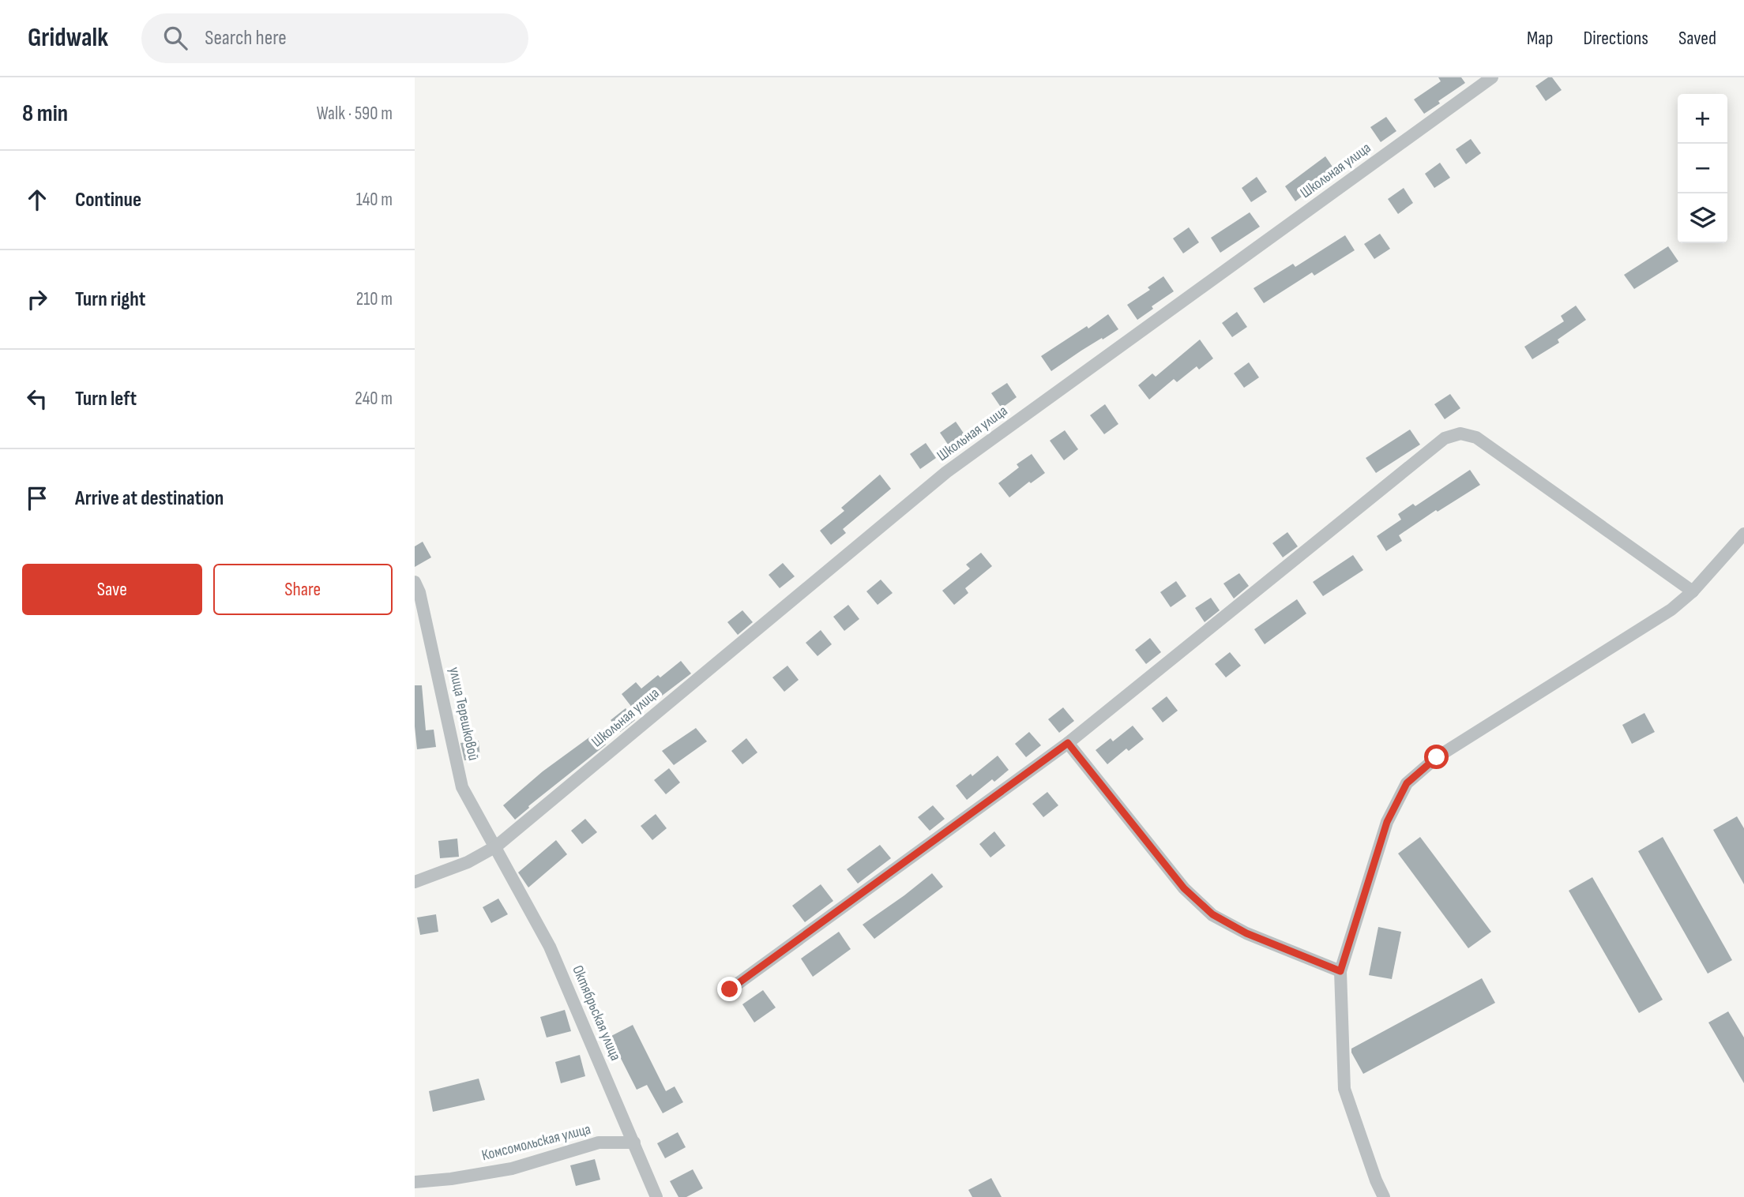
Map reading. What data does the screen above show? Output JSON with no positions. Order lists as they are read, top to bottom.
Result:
{
  "streets": {
    "street": [
      "Школьная улица",
      "улица Терешковой",
      "Октябрьская улица",
      "Комсомольская улица"
    ]
  },
  "crossings": [
    ["Школьная улица", "улица Терешковой"],
    ["Школьная улица", "Октябрьская улица"],
    ["улица Терешковой", "Октябрьская улица"],
    ["Октябрьская улица", "Комсомольская улица"]
  ],
  "page": {
    "header": "Gridwalk",
    "search": "Search here",
    "nav": ["Map", "Directions", "Saved"],
    "heading": ["8 min", "Walk · 590 m"],
    "map_buttons": ["+", "−"],
    "list": [
      ["Continue", "140 m"],
      ["Turn right", "210 m"],
      ["Turn left", "240 m"],
      "Arrive at destination"
    ],
    "buttons": ["Save", "Share"]
  }
}
